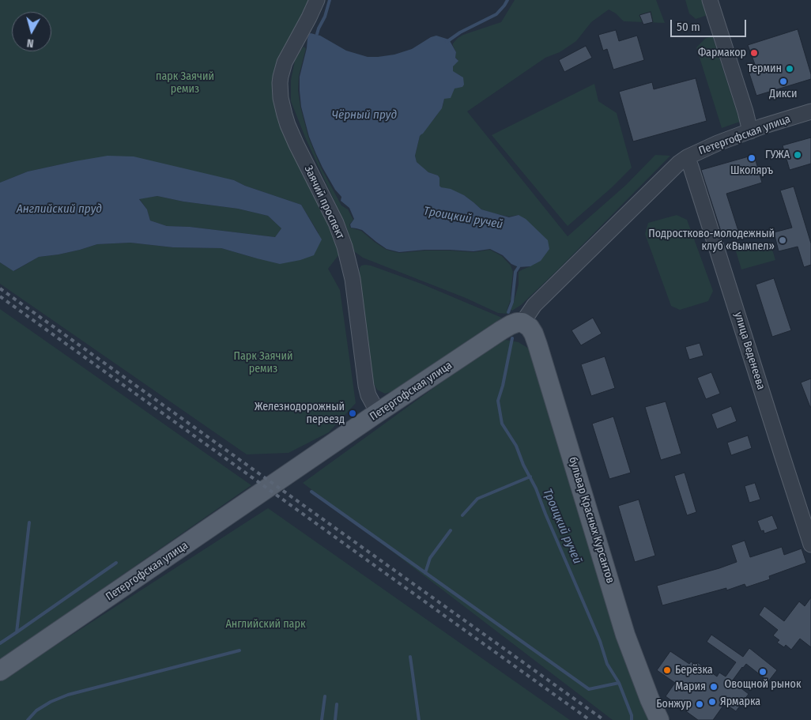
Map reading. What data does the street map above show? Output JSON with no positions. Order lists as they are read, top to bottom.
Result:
{
  "streets": {
    "main road": ["Петергофская улица", "бульвар Красных Курсантов"],
    "street": ["Заячий проспект", "улица Веденеева"]
  },
  "crossings": [
    ["Петергофская улица", "Заячий проспект"],
    ["Петергофская улица", "улица Веденеева"],
    ["Петергофская улица", "бульвар Красных Курсантов"]
  ],
  "water": ["Чёрный пруд", "Английский пруд", "Троицкий ручей"],
  "parks": ["парк Заячий ремиз", "Парк Заячий ремиз", "Английский парк"],
  "places": [
    "Фармакор",
    "Термин",
    "Дикси",
    "ГУЖА",
    "Школяръ",
    "Подростково-молодежный клуб «Вымпел»",
    "Железнодорожный переезд",
    "Берёзка",
    "Овощной рынок",
    "Мария",
    "Ярмарка",
    "Бонжур"
  ],
  "scale_bar": "50 m",
  "north": "bottom"
}
